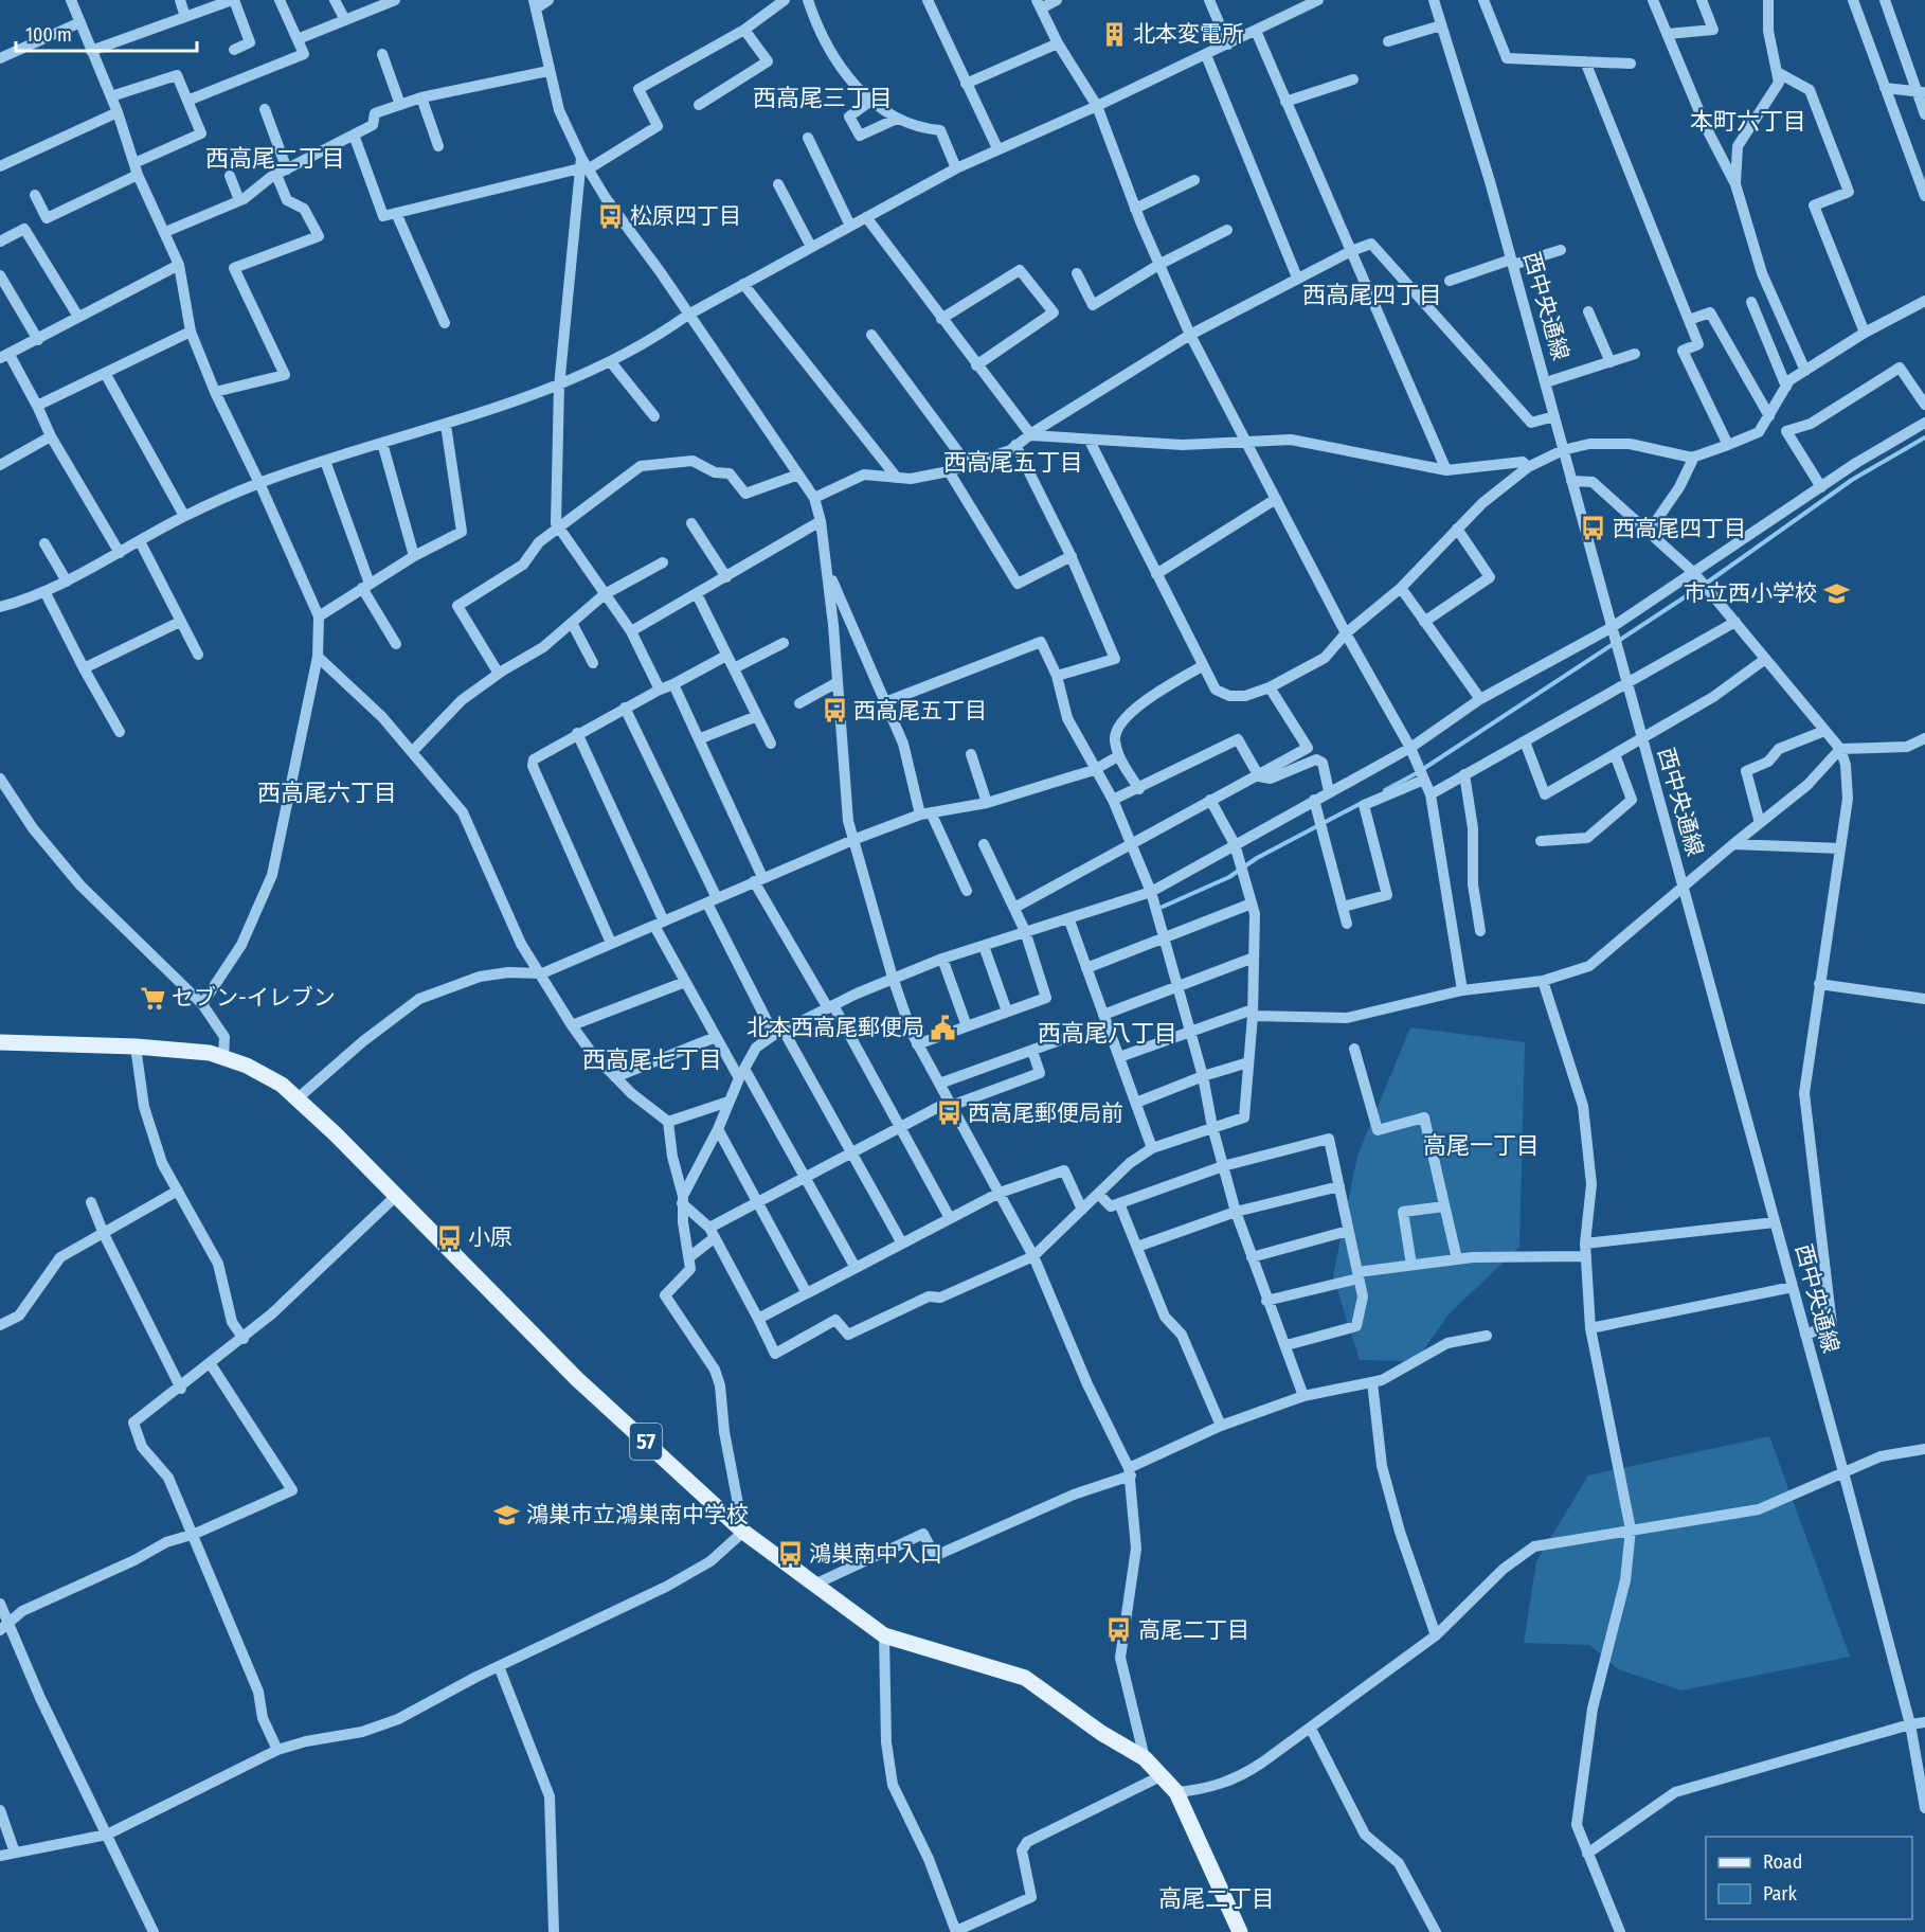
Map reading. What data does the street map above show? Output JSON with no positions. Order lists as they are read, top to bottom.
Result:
{
  "streets": {
    "main road": ["57"],
    "street": ["西中央通線"]
  },
  "districts": [
    "西高尾三丁目",
    "本町六丁目",
    "西高尾二丁目",
    "西高尾四丁目",
    "西高尾五丁目",
    "西高尾六丁目",
    "西高尾八丁目",
    "西高尾七丁目",
    "高尾一丁目",
    "高尾二丁目"
  ],
  "places": {
    "building": ["北本変電所"],
    "bus stop": [
      "松原四丁目",
      "西高尾四丁目",
      "西高尾五丁目",
      "西高尾郵便局前",
      "小原",
      "鴻巣南中入口",
      "高尾二丁目"
    ],
    "school or university": ["市立西小学校", "鴻巣市立鴻巣南中学校"],
    "supermarket": ["セブン-イレブン"],
    "public building": ["北本西高尾郵便局"]
  },
  "legend": ["Road", "Park"],
  "scale_bar": "100 m"
}
